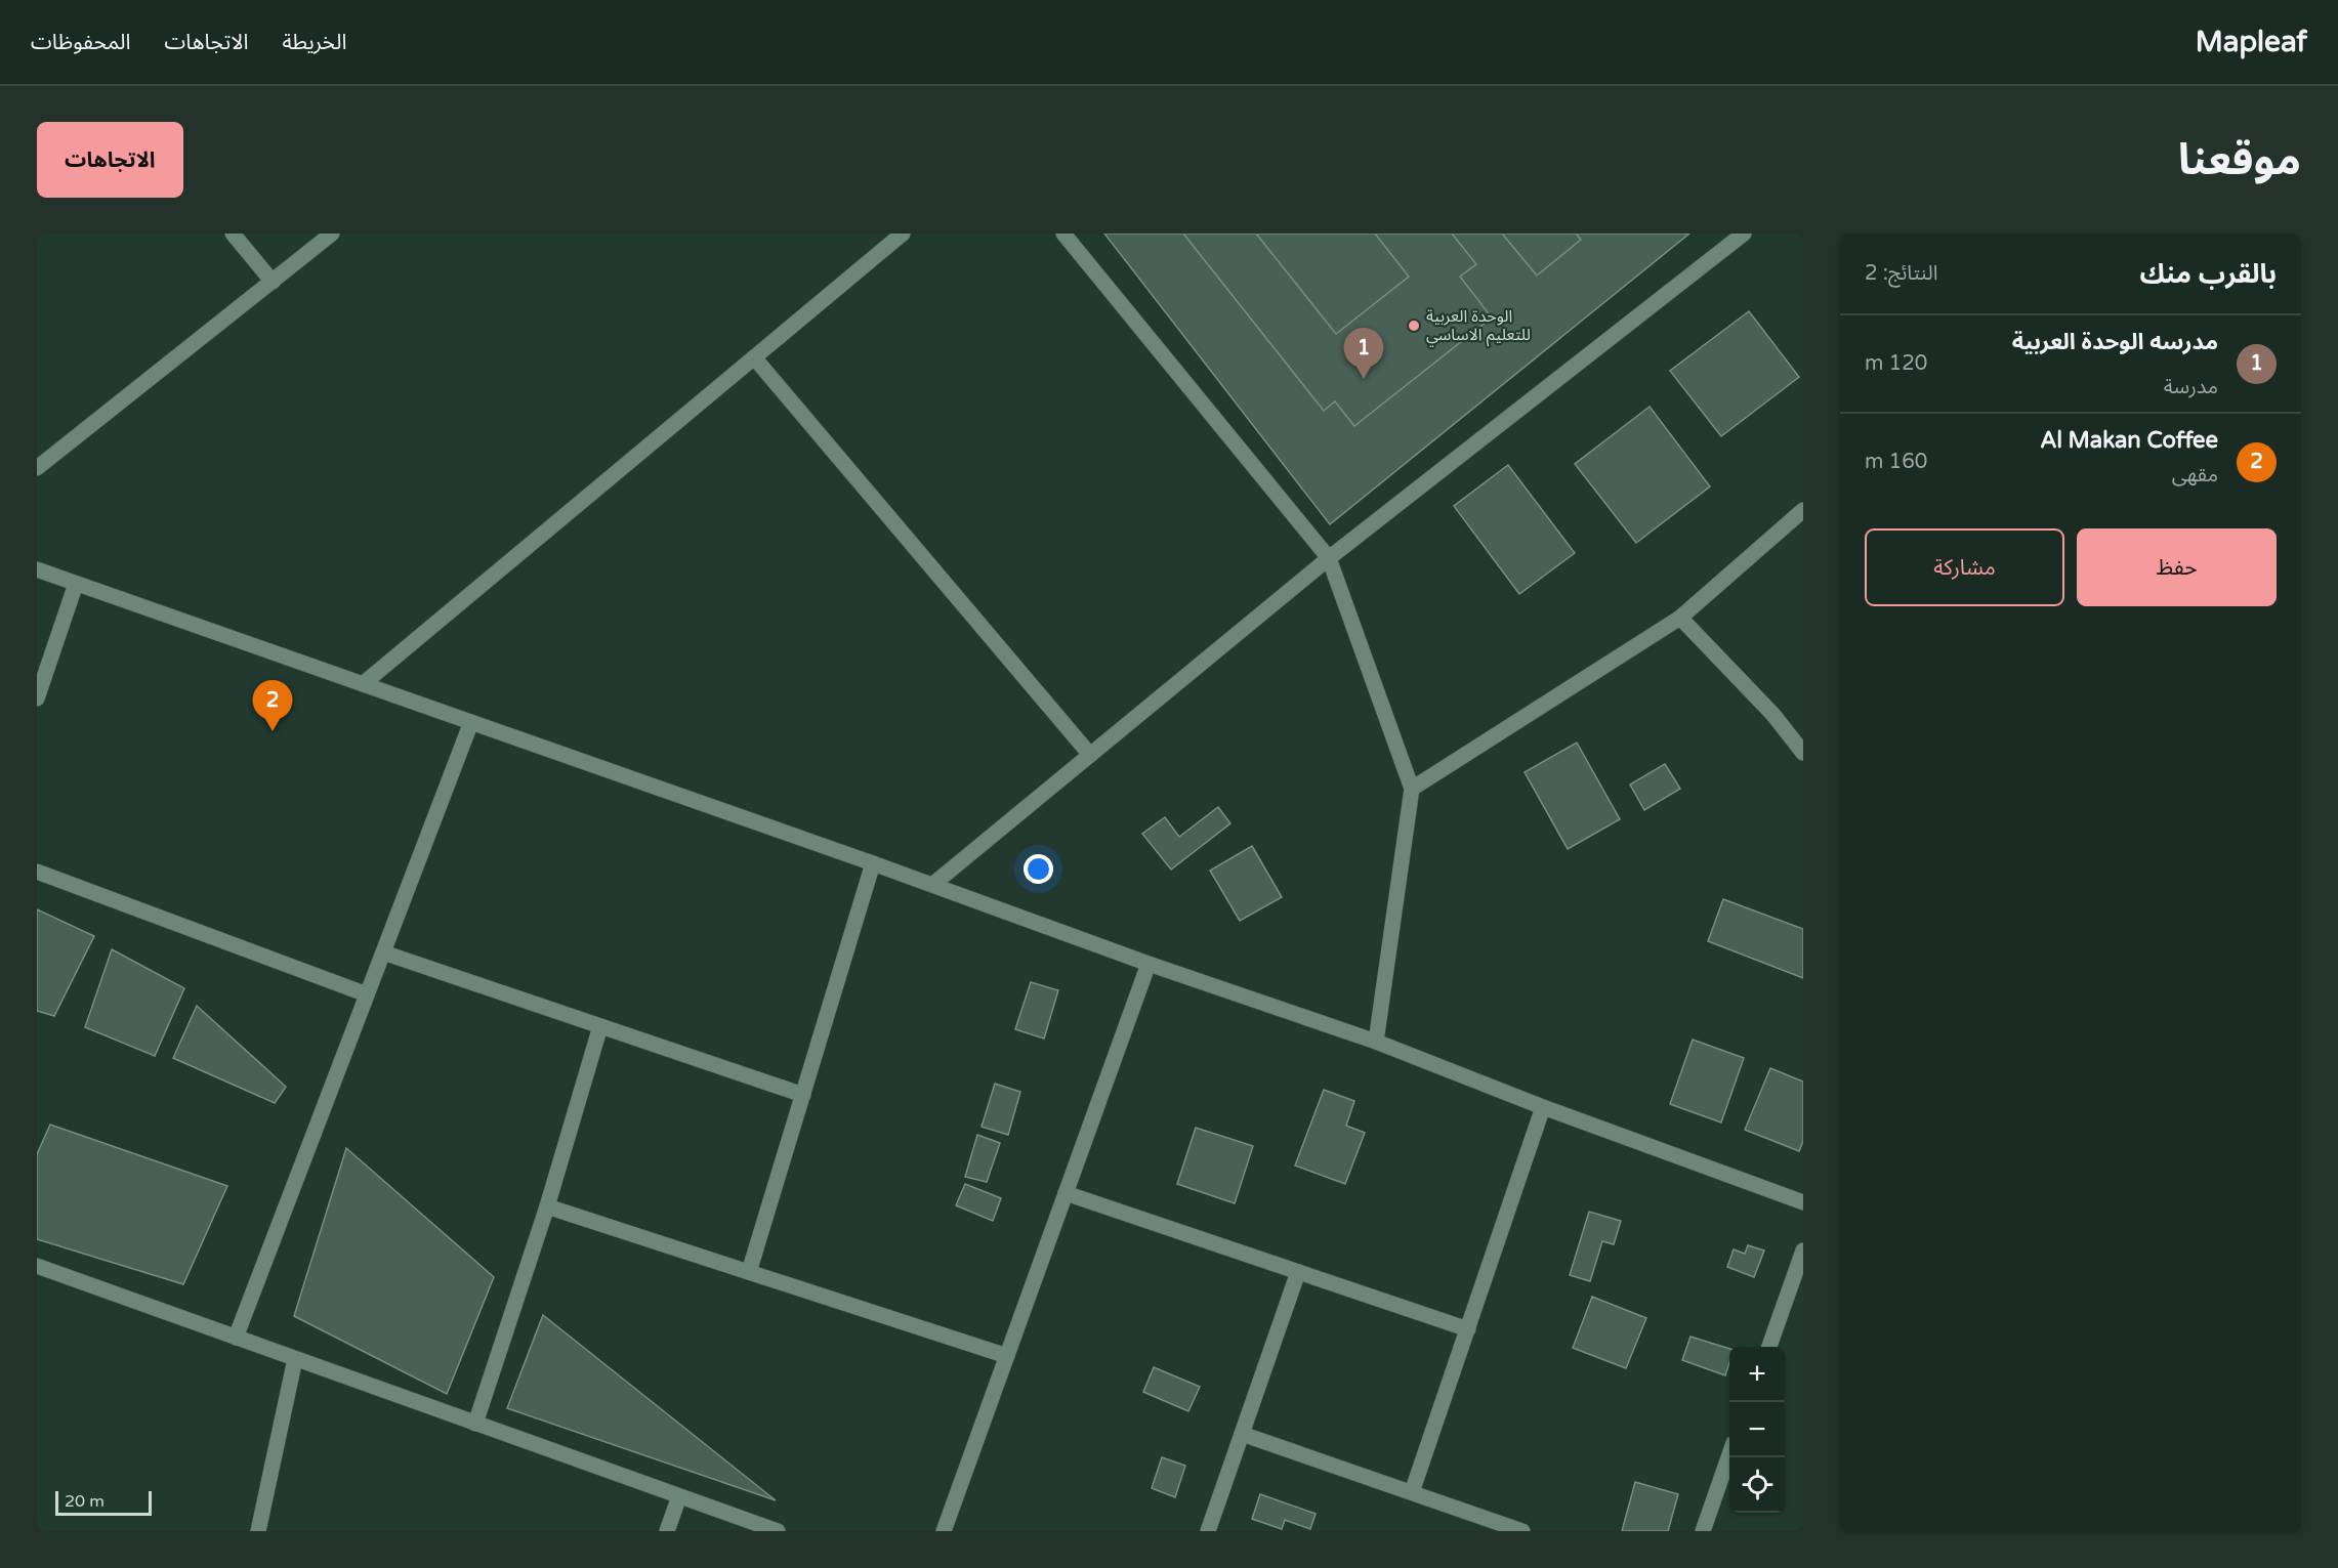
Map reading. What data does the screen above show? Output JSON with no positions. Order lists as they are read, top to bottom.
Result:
{
  "places": ["الوحدة العربية للتعليم الاساسي"],
  "scale_bar": "20 m",
  "page": {
    "header": "Mapleaf",
    "nav": ["الخريطة", "الاتجاهات", "المحفوظات"],
    "title": "موقعنا",
    "buttons": [
      "الاتجاهات",
      ["حفظ", "مشاركة"]
    ],
    "heading": ["بالقرب منك", "النتائج: 2"],
    "list": [
      {
        "mark": "1",
        "name": "مدرسه الوحدة العربية",
        "note": "مدرسة",
        "value": "120 m"
      },
      {
        "mark": "2",
        "name": "Al Makan Coffee",
        "note": "مقهى",
        "value": "160 m"
      }
    ],
    "pins": ["1", "2"],
    "map_buttons": ["+", "−"],
    "scale": "20 m"
  }
}
